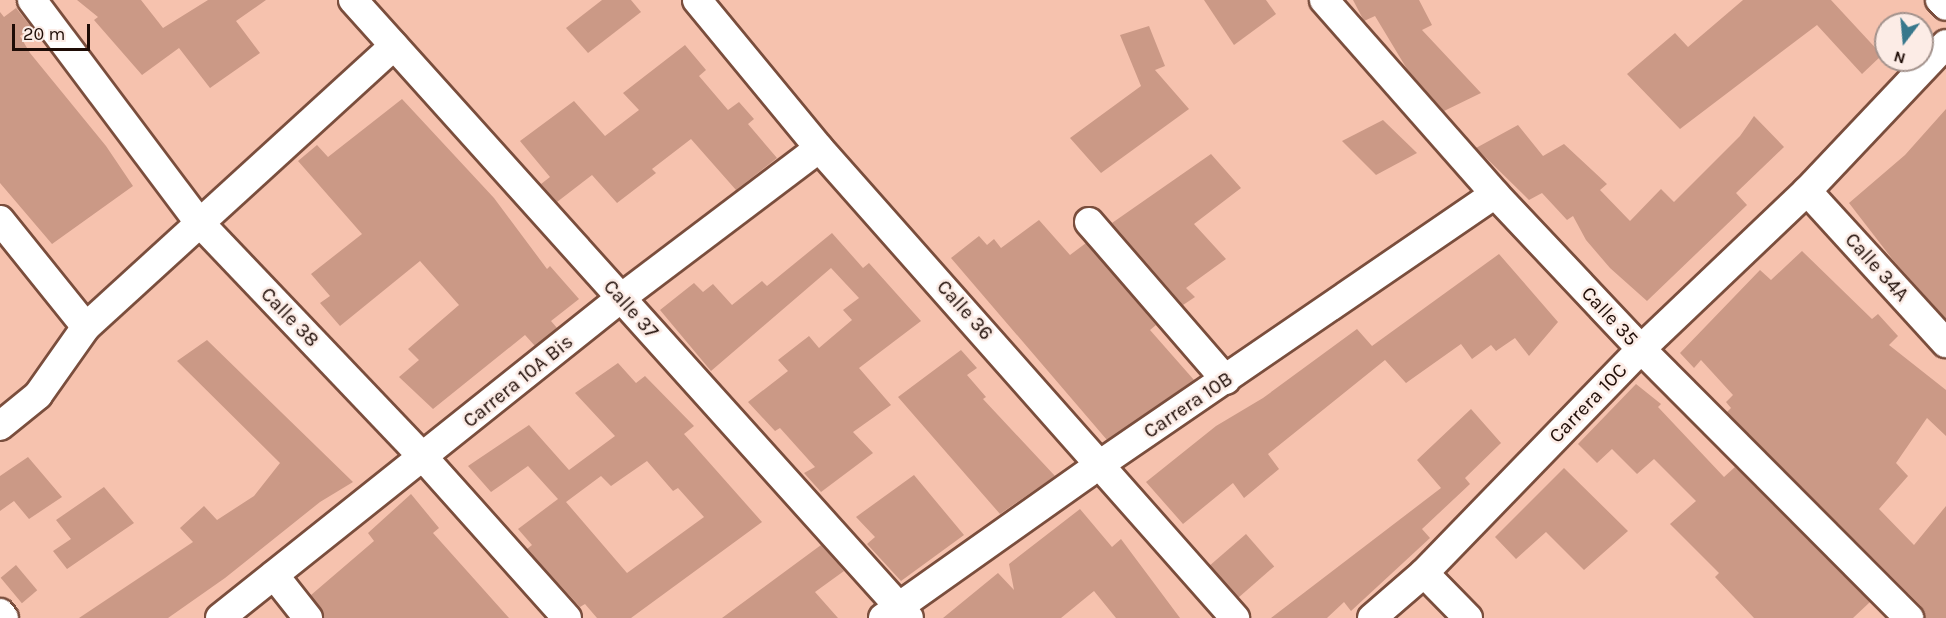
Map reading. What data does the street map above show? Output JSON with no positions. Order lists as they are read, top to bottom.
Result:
{
  "streets": {
    "street": [
      "Calle 34A",
      "Calle 37",
      "Calle 36",
      "Calle 35",
      "Calle 38",
      "Carrera 10A Bis",
      "Carrera 10C",
      "Carrera 10B"
    ]
  },
  "crossings": [
    ["Calle 34A", "Carrera 10C"],
    ["Calle 37", "Carrera 10A Bis"],
    ["Calle 37", "Carrera 10B"],
    ["Calle 36", "Carrera 10A Bis"],
    ["Calle 36", "Carrera 10B"],
    ["Calle 35", "Carrera 10C"],
    ["Calle 35", "Carrera 10B"],
    ["Calle 38", "Carrera 10A Bis"]
  ],
  "scale_bar": "20 m",
  "north": "bottom"
}
